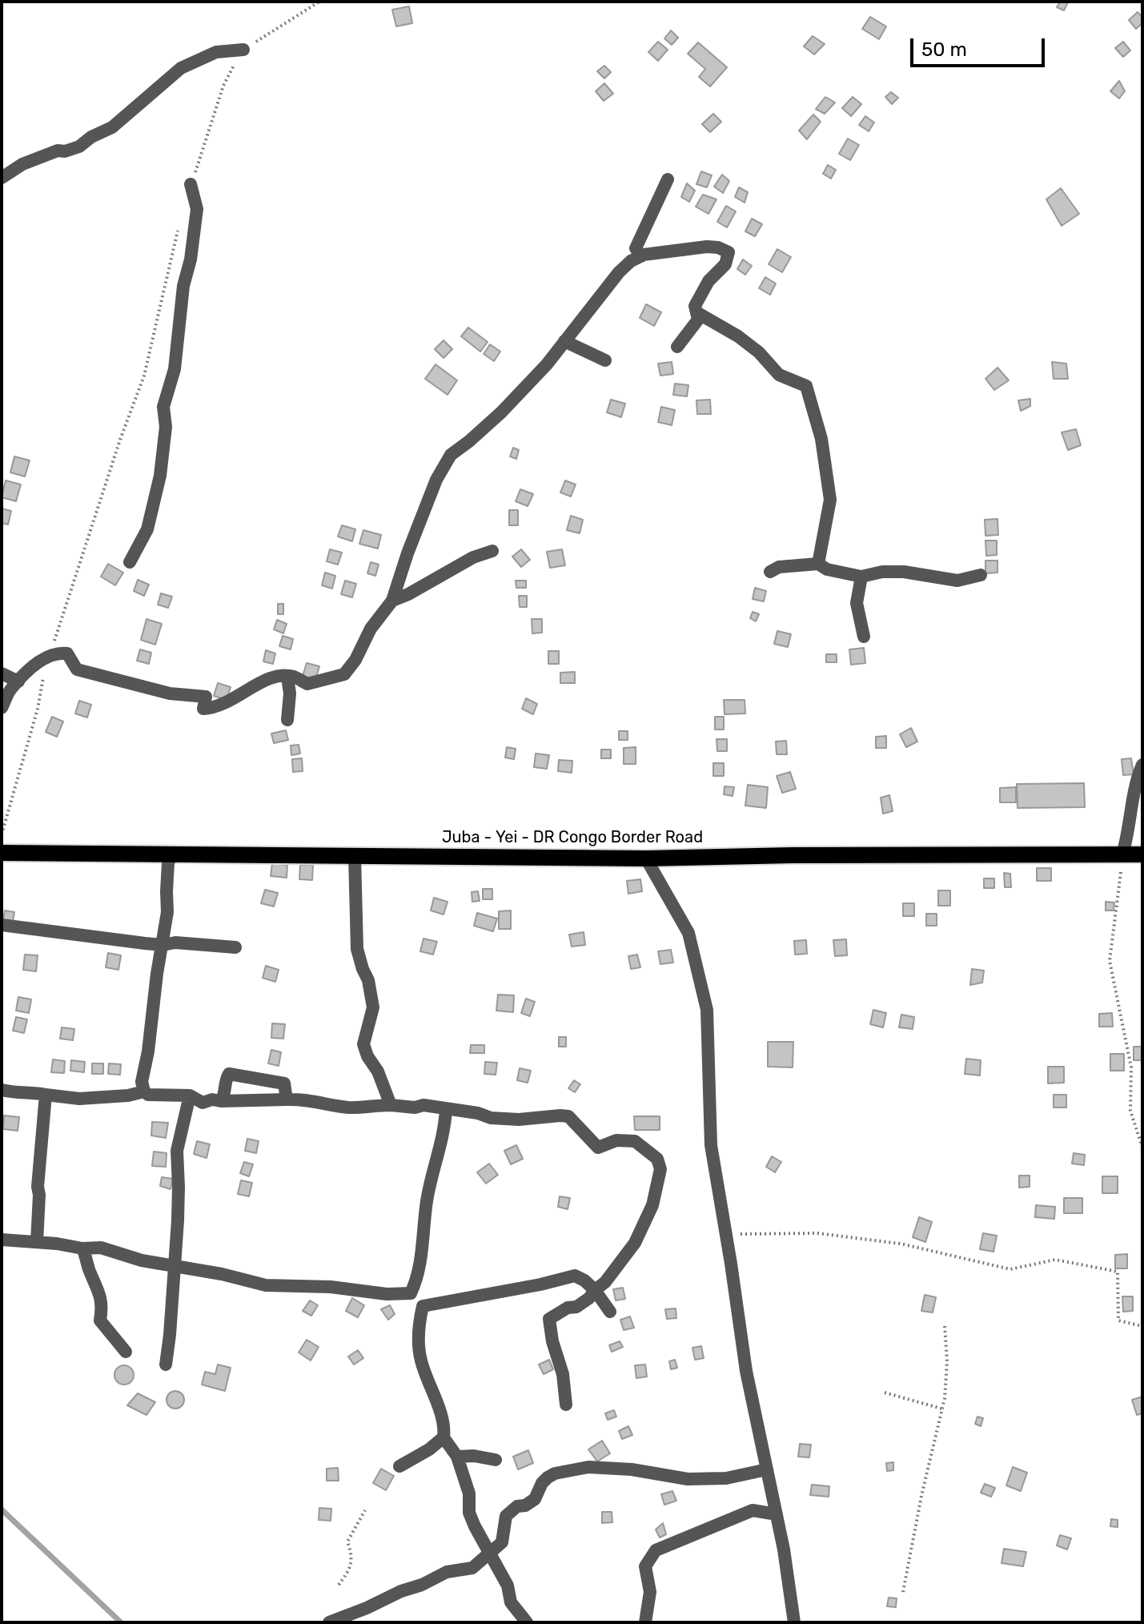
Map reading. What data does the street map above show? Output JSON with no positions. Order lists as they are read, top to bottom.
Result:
{
  "streets": {
    "main road": ["Juba - Yei - DR Congo Border Road"]
  },
  "scale_bar": "50 m"
}
